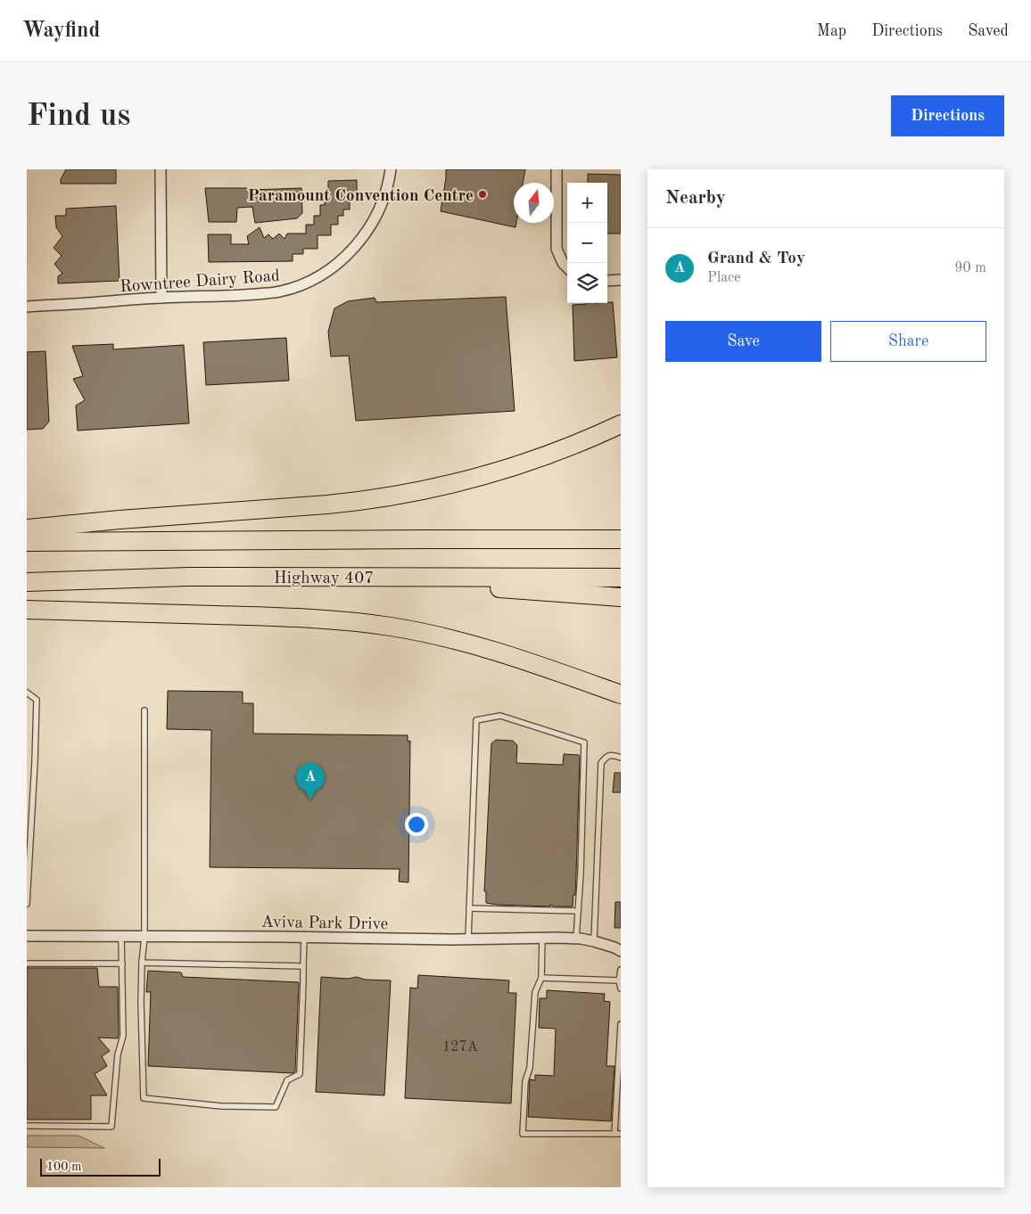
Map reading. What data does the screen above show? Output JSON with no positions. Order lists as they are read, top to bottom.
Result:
{
  "streets": {
    "highway": ["Highway 407"],
    "street": ["Rowntree Dairy Road", "Aviva Park Drive"]
  },
  "places": ["Paramount Convention Centre"],
  "house_numbers": ["127A"],
  "scale_bar": "100 m",
  "north": "top",
  "page": {
    "header": "Wayfind",
    "nav": ["Map", "Directions", "Saved"],
    "buttons": [
      "Directions",
      ["Save", "Share"]
    ],
    "title": "Find us",
    "heading": "Nearby",
    "map_buttons": ["+", "−"],
    "list": [
      {
        "mark": "A",
        "name": "Grand & Toy",
        "note": "Place",
        "value": "90 m"
      }
    ],
    "pins": "A",
    "scale": "100 m"
  }
}
